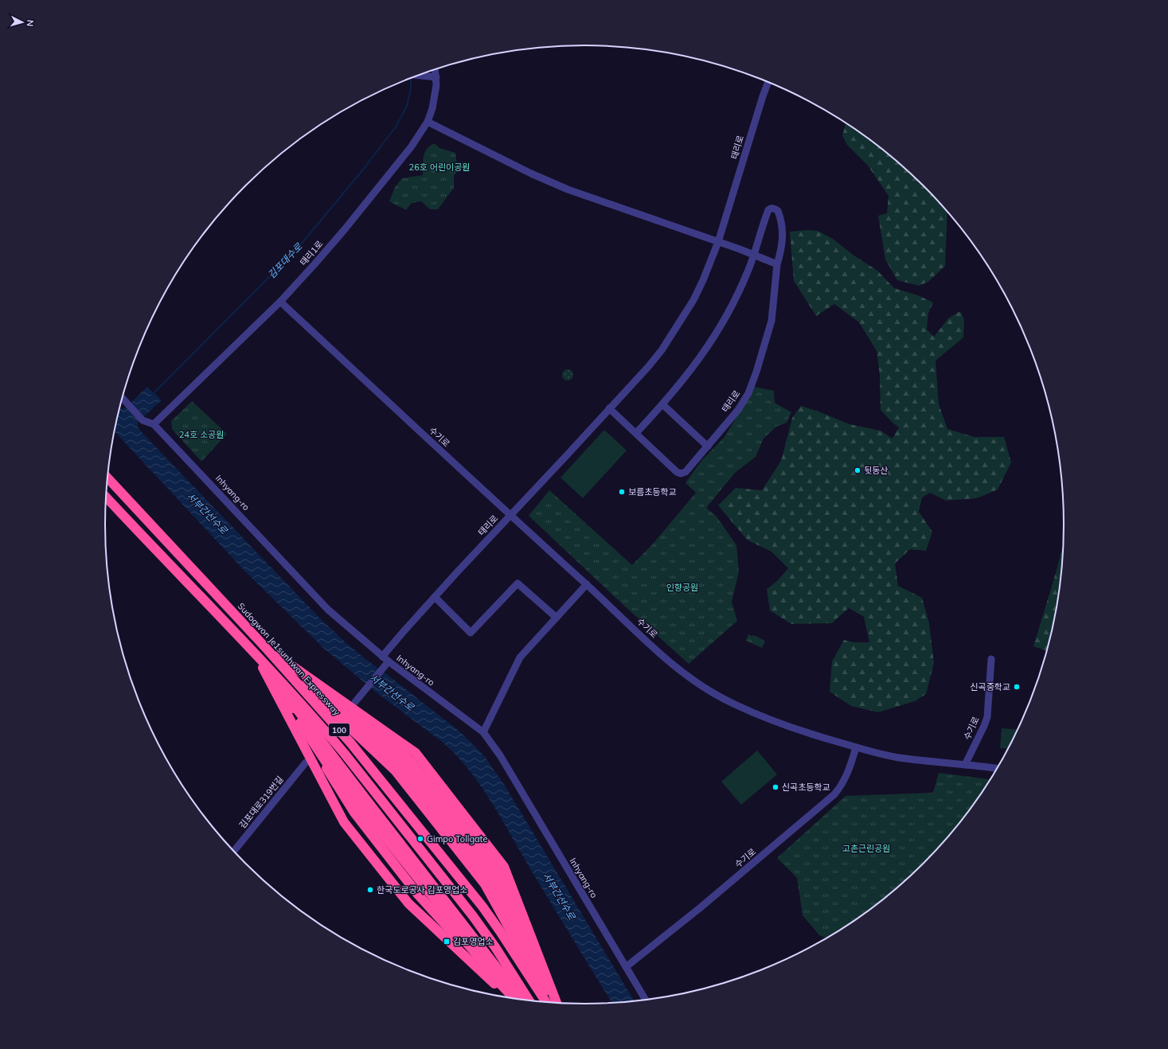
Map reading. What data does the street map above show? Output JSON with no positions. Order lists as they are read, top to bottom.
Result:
{
  "streets": {
    "highway": ["Sudogwon Je1sunhwan Expressway", "100"],
    "street": [
      "태리로",
      "태리1로",
      "수기로",
      "Inhyang-ro",
      "김포대로319번길"
    ]
  },
  "crossings": [
    ["태리로", "수기로"],
    ["태리로", "Inhyang-ro"],
    ["태리1로", "수기로"],
    ["태리1로", "Inhyang-ro"],
    ["수기로", "Inhyang-ro"]
  ],
  "water": ["김포대수로", "서부간선수로"],
  "parks": [
    "26호 어린이공원",
    "24호 소공원",
    "인향공원",
    "고촌근린공원"
  ],
  "places": {
    "other": [
      "뒷동산",
      "보름초등학교",
      "신곡중학교",
      "신곡초등학교",
      "Gimpo Tollgate",
      "한국도로공사 김포영업소"
    ],
    "transit": ["김포영업소"]
  },
  "north": "right"
}
